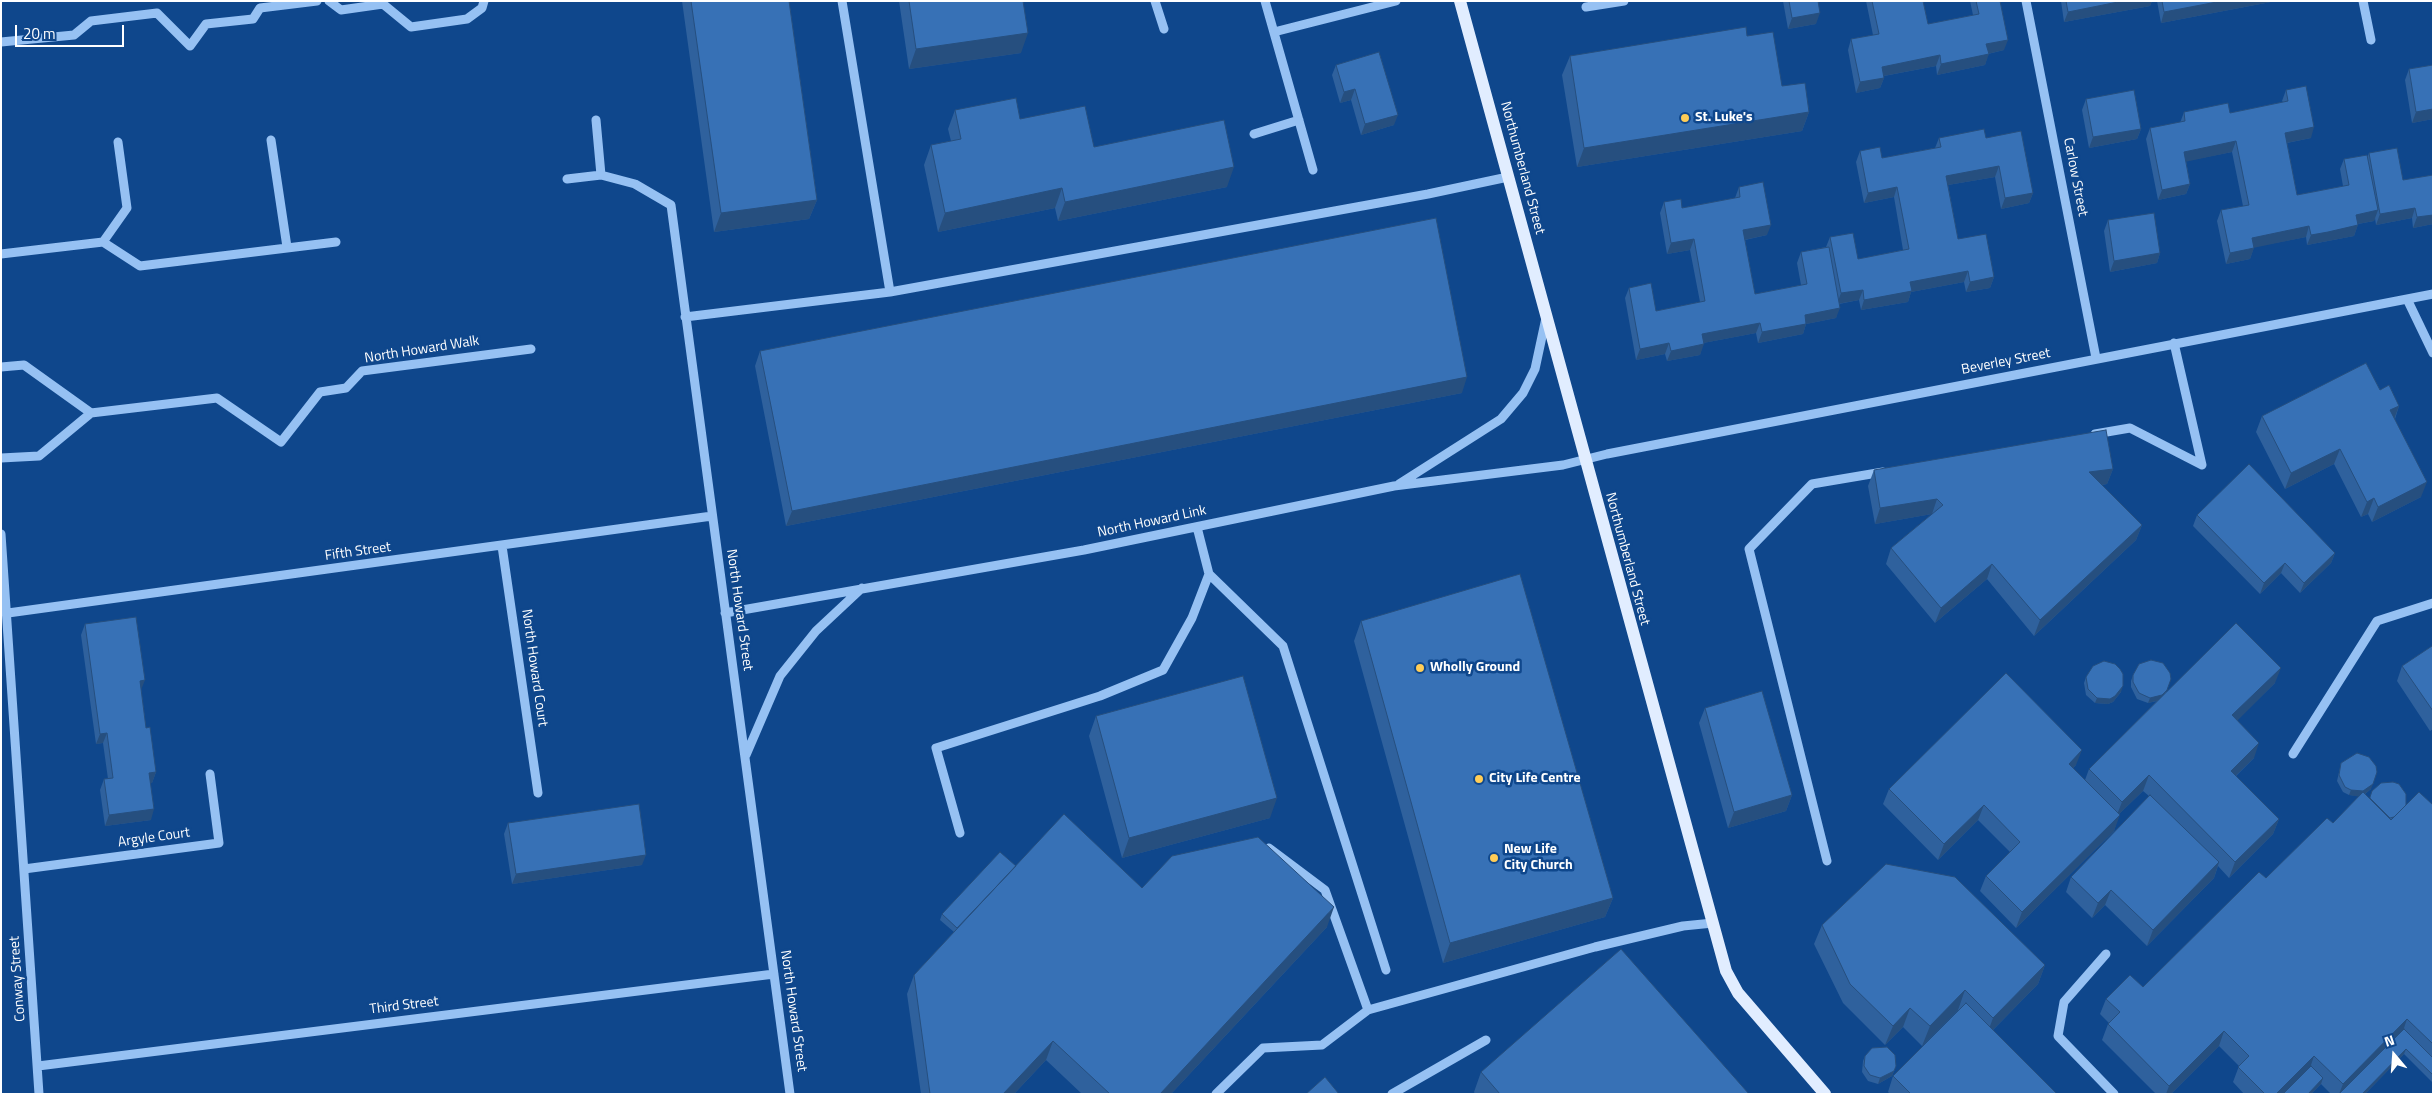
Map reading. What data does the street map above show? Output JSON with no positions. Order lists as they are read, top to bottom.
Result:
{
  "streets": {
    "main road": ["Northumberland Street"],
    "street": [
      "Carlow Street",
      "North Howard Walk",
      "Beverley Street",
      "North Howard Link",
      "Fifth Street",
      "North Howard Street",
      "North Howard Court",
      "Argyle Court",
      "Conway Street",
      "Third Street"
    ]
  },
  "crossings": [
    ["Northumberland Street", "Beverley Street"],
    ["Northumberland Street", "North Howard Link"],
    ["Carlow Street", "Beverley Street"],
    ["Beverley Street", "North Howard Link"],
    ["North Howard Link", "North Howard Street"],
    ["Fifth Street", "North Howard Street"],
    ["Fifth Street", "North Howard Court"],
    ["Fifth Street", "Conway Street"],
    ["North Howard Street", "Third Street"],
    ["Argyle Court", "Conway Street"],
    ["Conway Street", "Third Street"]
  ],
  "places": [
    "St. Luke's",
    "Wholly Ground",
    "City Life Centre",
    "New Life City Church"
  ],
  "scale_bar": "20 m",
  "north": "top"
}
